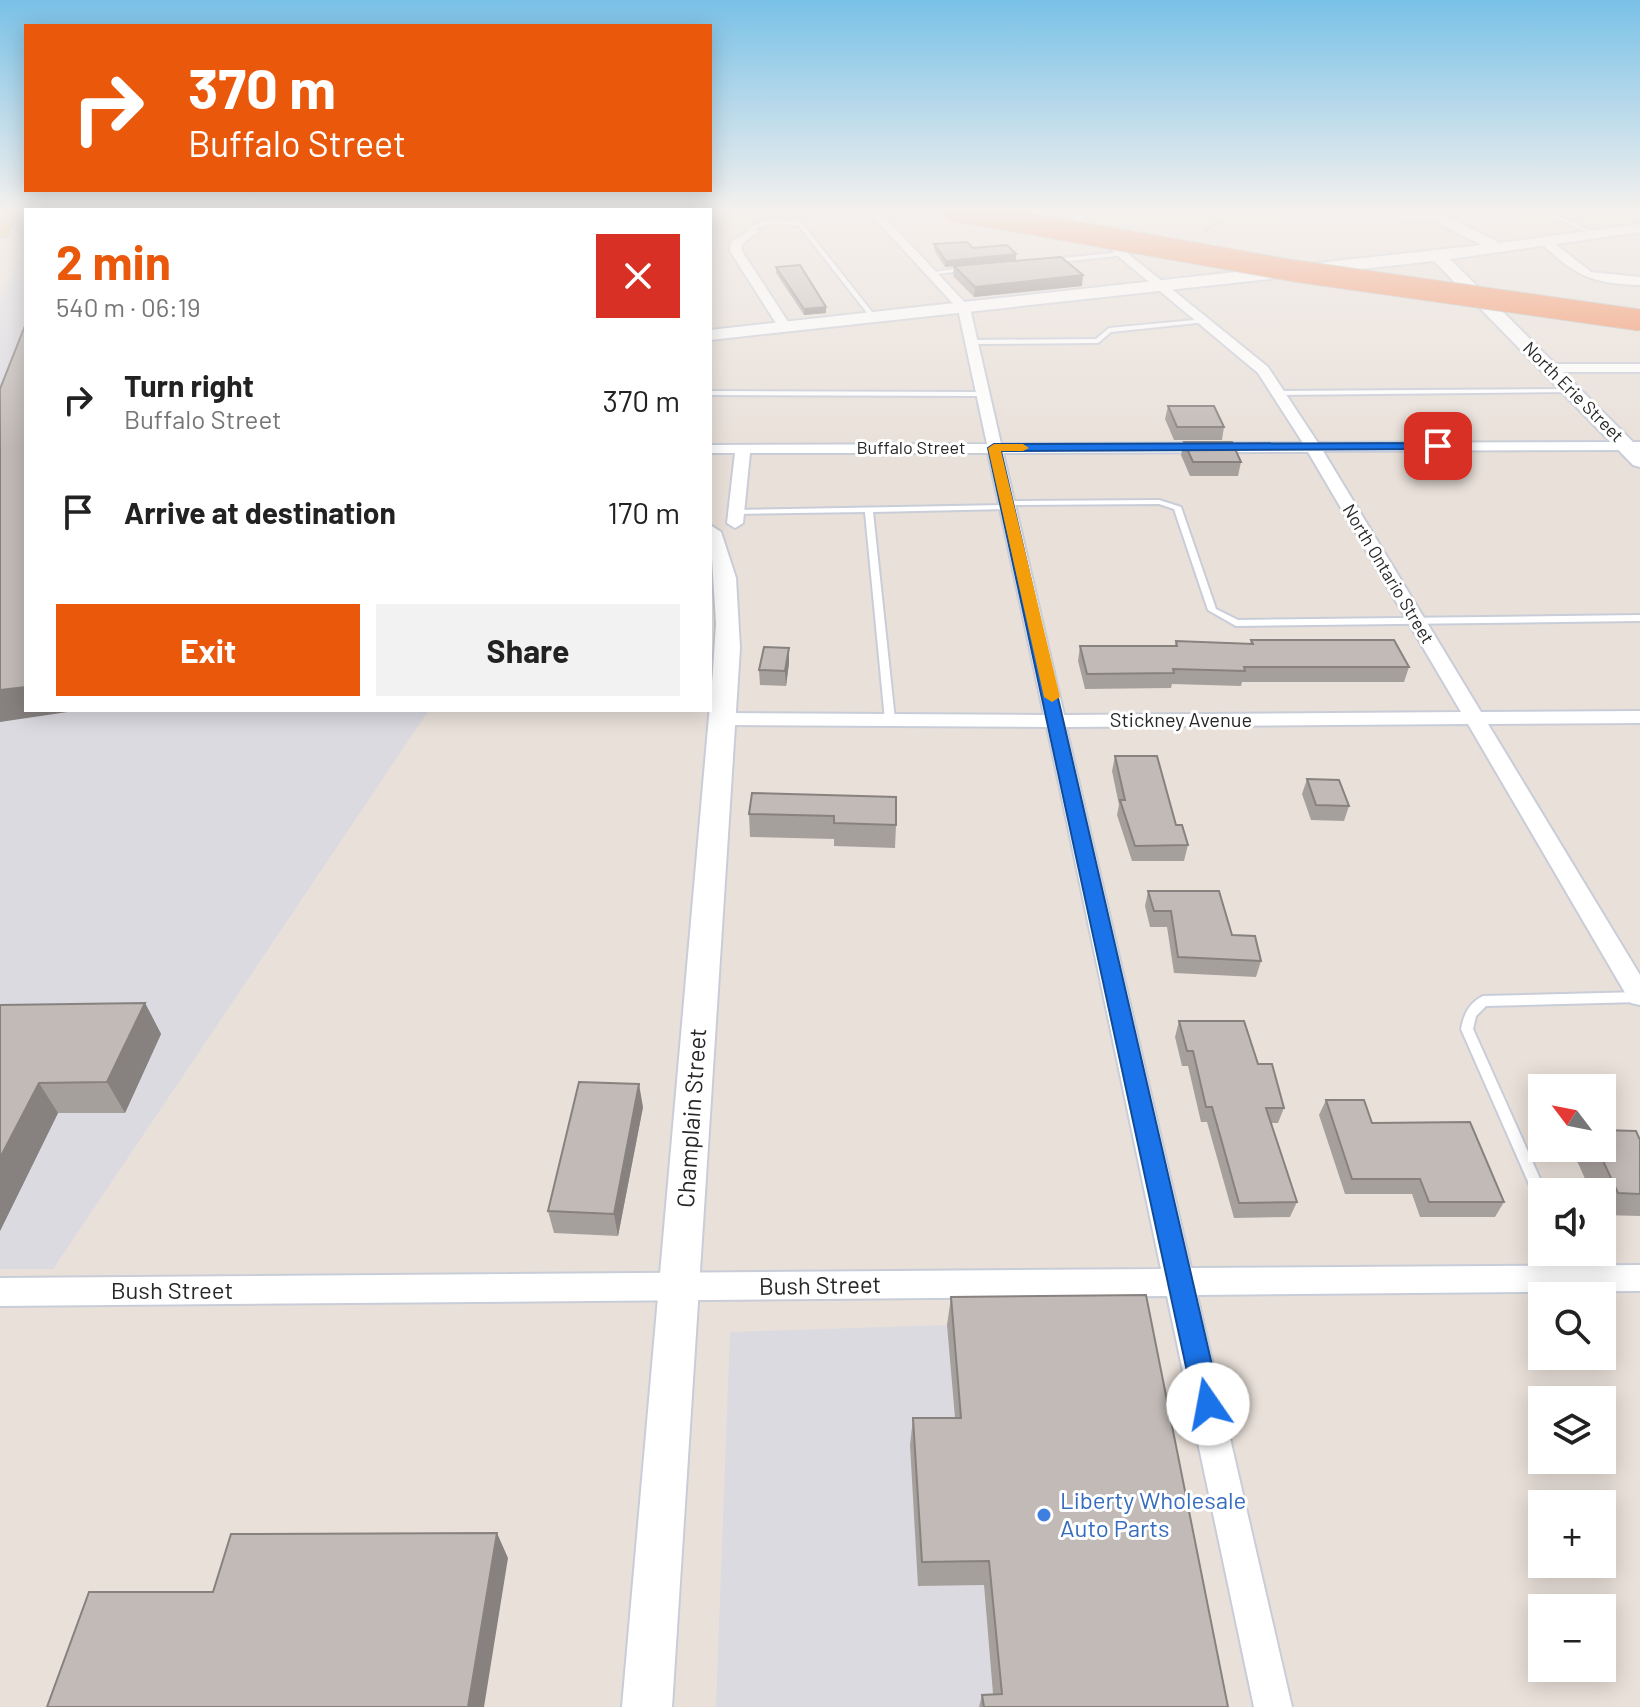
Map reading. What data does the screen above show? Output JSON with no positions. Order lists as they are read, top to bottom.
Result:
{
  "streets": {
    "street": [
      "North Erie Street",
      "Buffalo Street",
      "North Ontario Street",
      "Stickney Avenue",
      "Champlain Street",
      "Bush Street"
    ]
  },
  "crossings": [
    ["North Erie Street", "Buffalo Street"],
    ["Buffalo Street", "North Ontario Street"],
    ["Buffalo Street", "Champlain Street"],
    ["North Ontario Street", "Stickney Avenue"],
    ["Stickney Avenue", "Champlain Street"],
    ["Champlain Street", "Bush Street"]
  ],
  "places": ["Liberty Wholesale Auto Parts"],
  "north": "top left",
  "page": {
    "turn": ["370 m", "Buffalo Street"],
    "heading": ["2 min", "540 m · 06:19"],
    "list": [
      {
        "name": "Turn right",
        "note": "Buffalo Street",
        "value": "370 m"
      },
      {
        "name": "Arrive at destination",
        "value": "170 m"
      }
    ],
    "buttons": ["Exit", "Share"],
    "map_buttons": ["+", "−"]
  }
}
